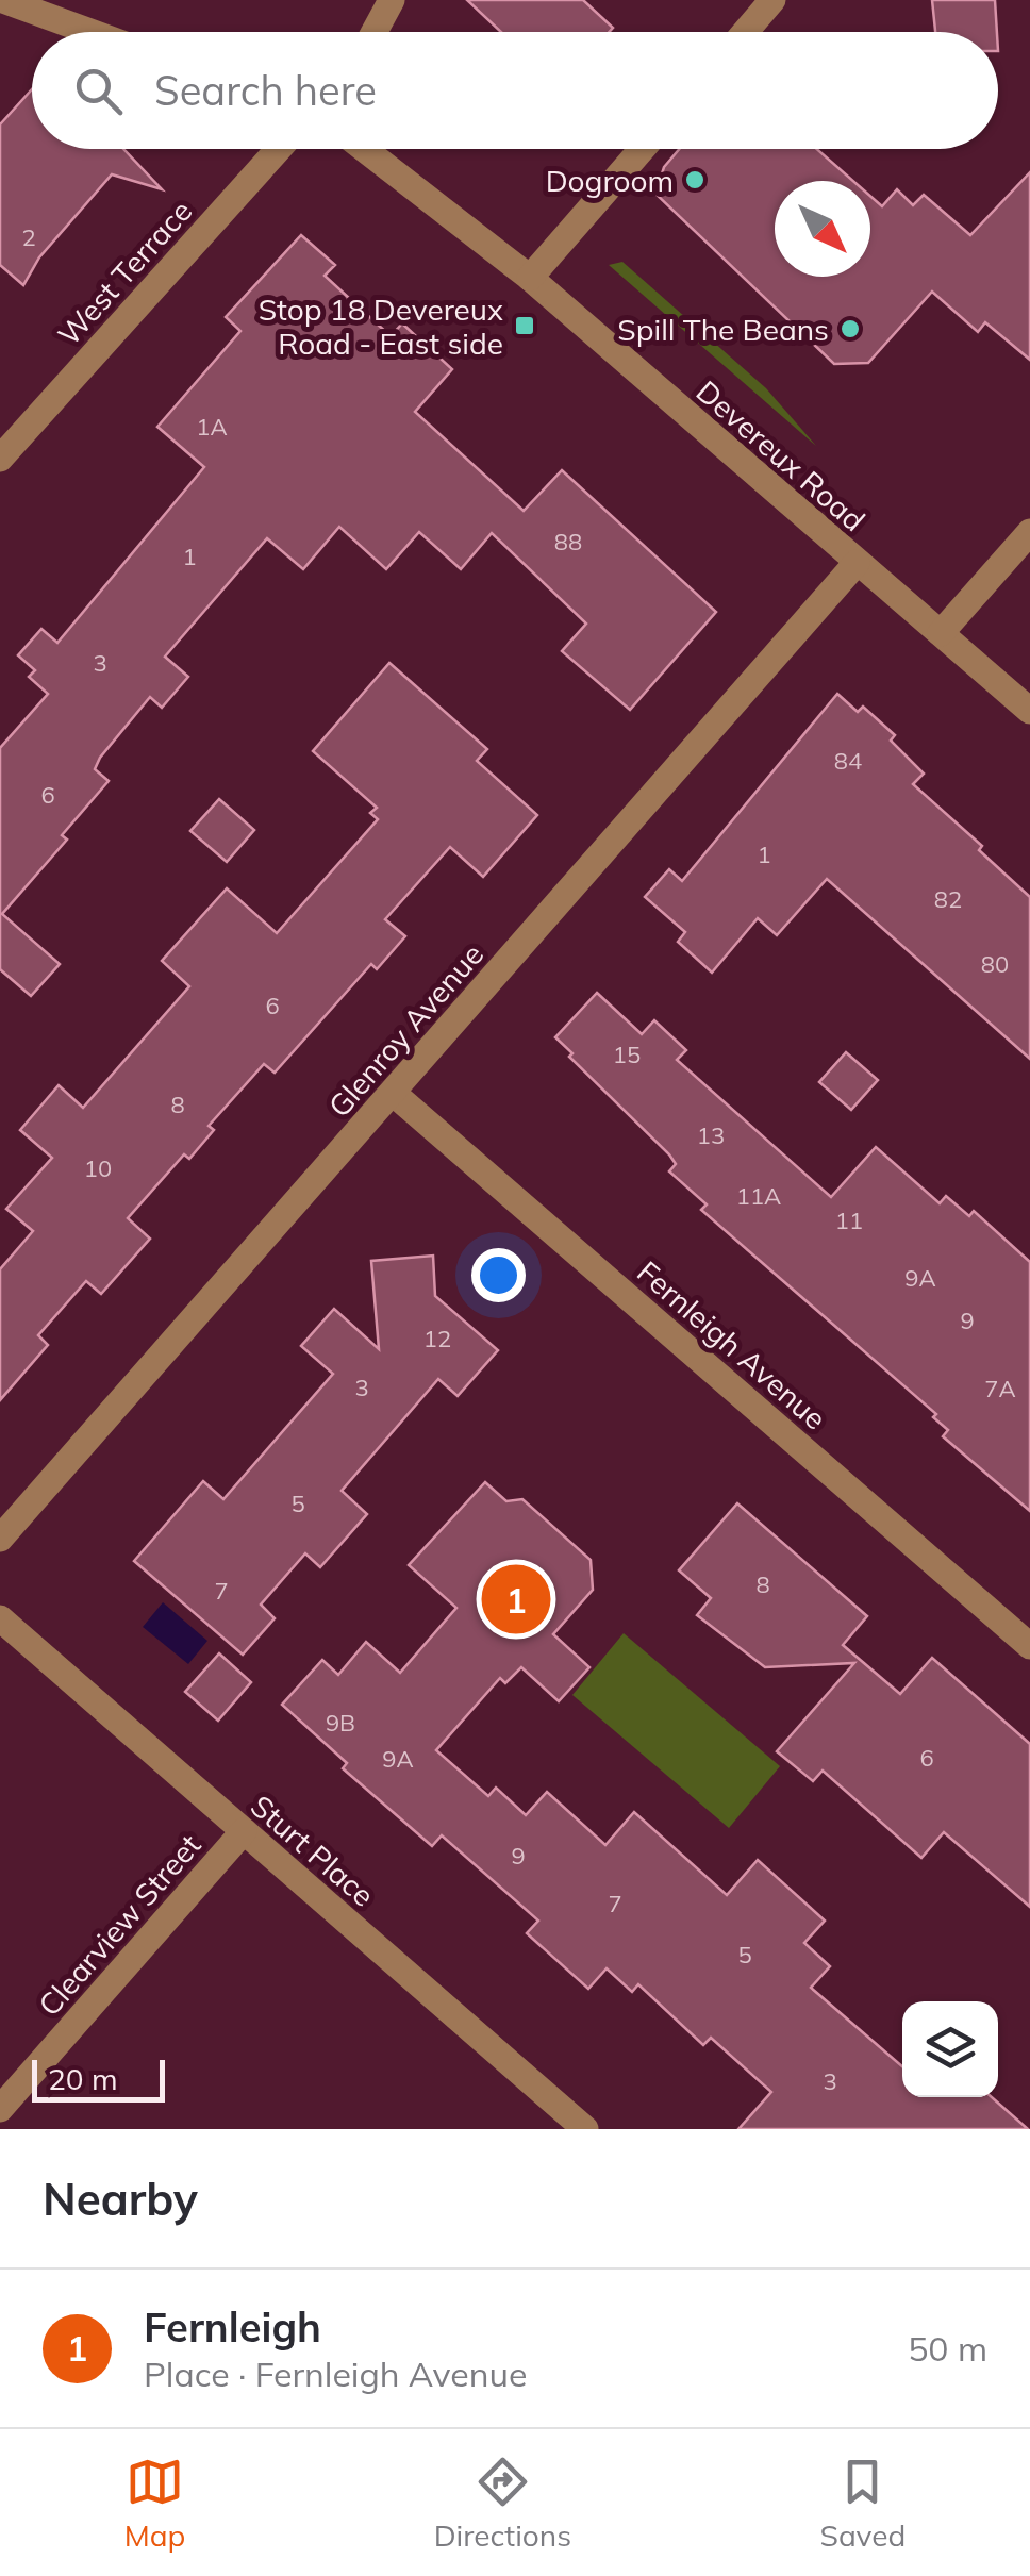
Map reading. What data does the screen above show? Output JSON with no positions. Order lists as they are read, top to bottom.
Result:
{
  "streets": {
    "street": [
      "West Terrace",
      "Devereux Road",
      "Glenroy Avenue",
      "Fernleigh Avenue",
      "Sturt Place",
      "Clearview Street"
    ]
  },
  "crossings": [
    ["Devereux Road", "Glenroy Avenue"],
    ["Glenroy Avenue", "Fernleigh Avenue"],
    ["Sturt Place", "Clearview Street"]
  ],
  "places": {
    "other": ["Dogroom", "Spill The Beans"],
    "transit": ["Stop 18 Devereux Road - East side"]
  },
  "house_numbers": [
    "2",
    "1A",
    "88",
    "1",
    "3",
    "84",
    "6",
    "1",
    "82",
    "80",
    "6",
    "15",
    "8",
    "13",
    "10",
    "11A",
    "11",
    "9A",
    "9",
    "12",
    "3",
    "7A",
    "5",
    "8",
    "7",
    "9B",
    "6",
    "9A",
    "9",
    "7",
    "5",
    "3"
  ],
  "scale_bar": "20 m",
  "north": "bottom right",
  "page": {
    "search": "Search here",
    "pins": "1",
    "scale": "20 m",
    "heading": "Nearby",
    "list": [
      {
        "mark": "1",
        "name": "Fernleigh",
        "note": "Place · Fernleigh Avenue",
        "value": "50 m"
      }
    ],
    "nav": ["Map", "Directions", "Saved"]
  }
}
